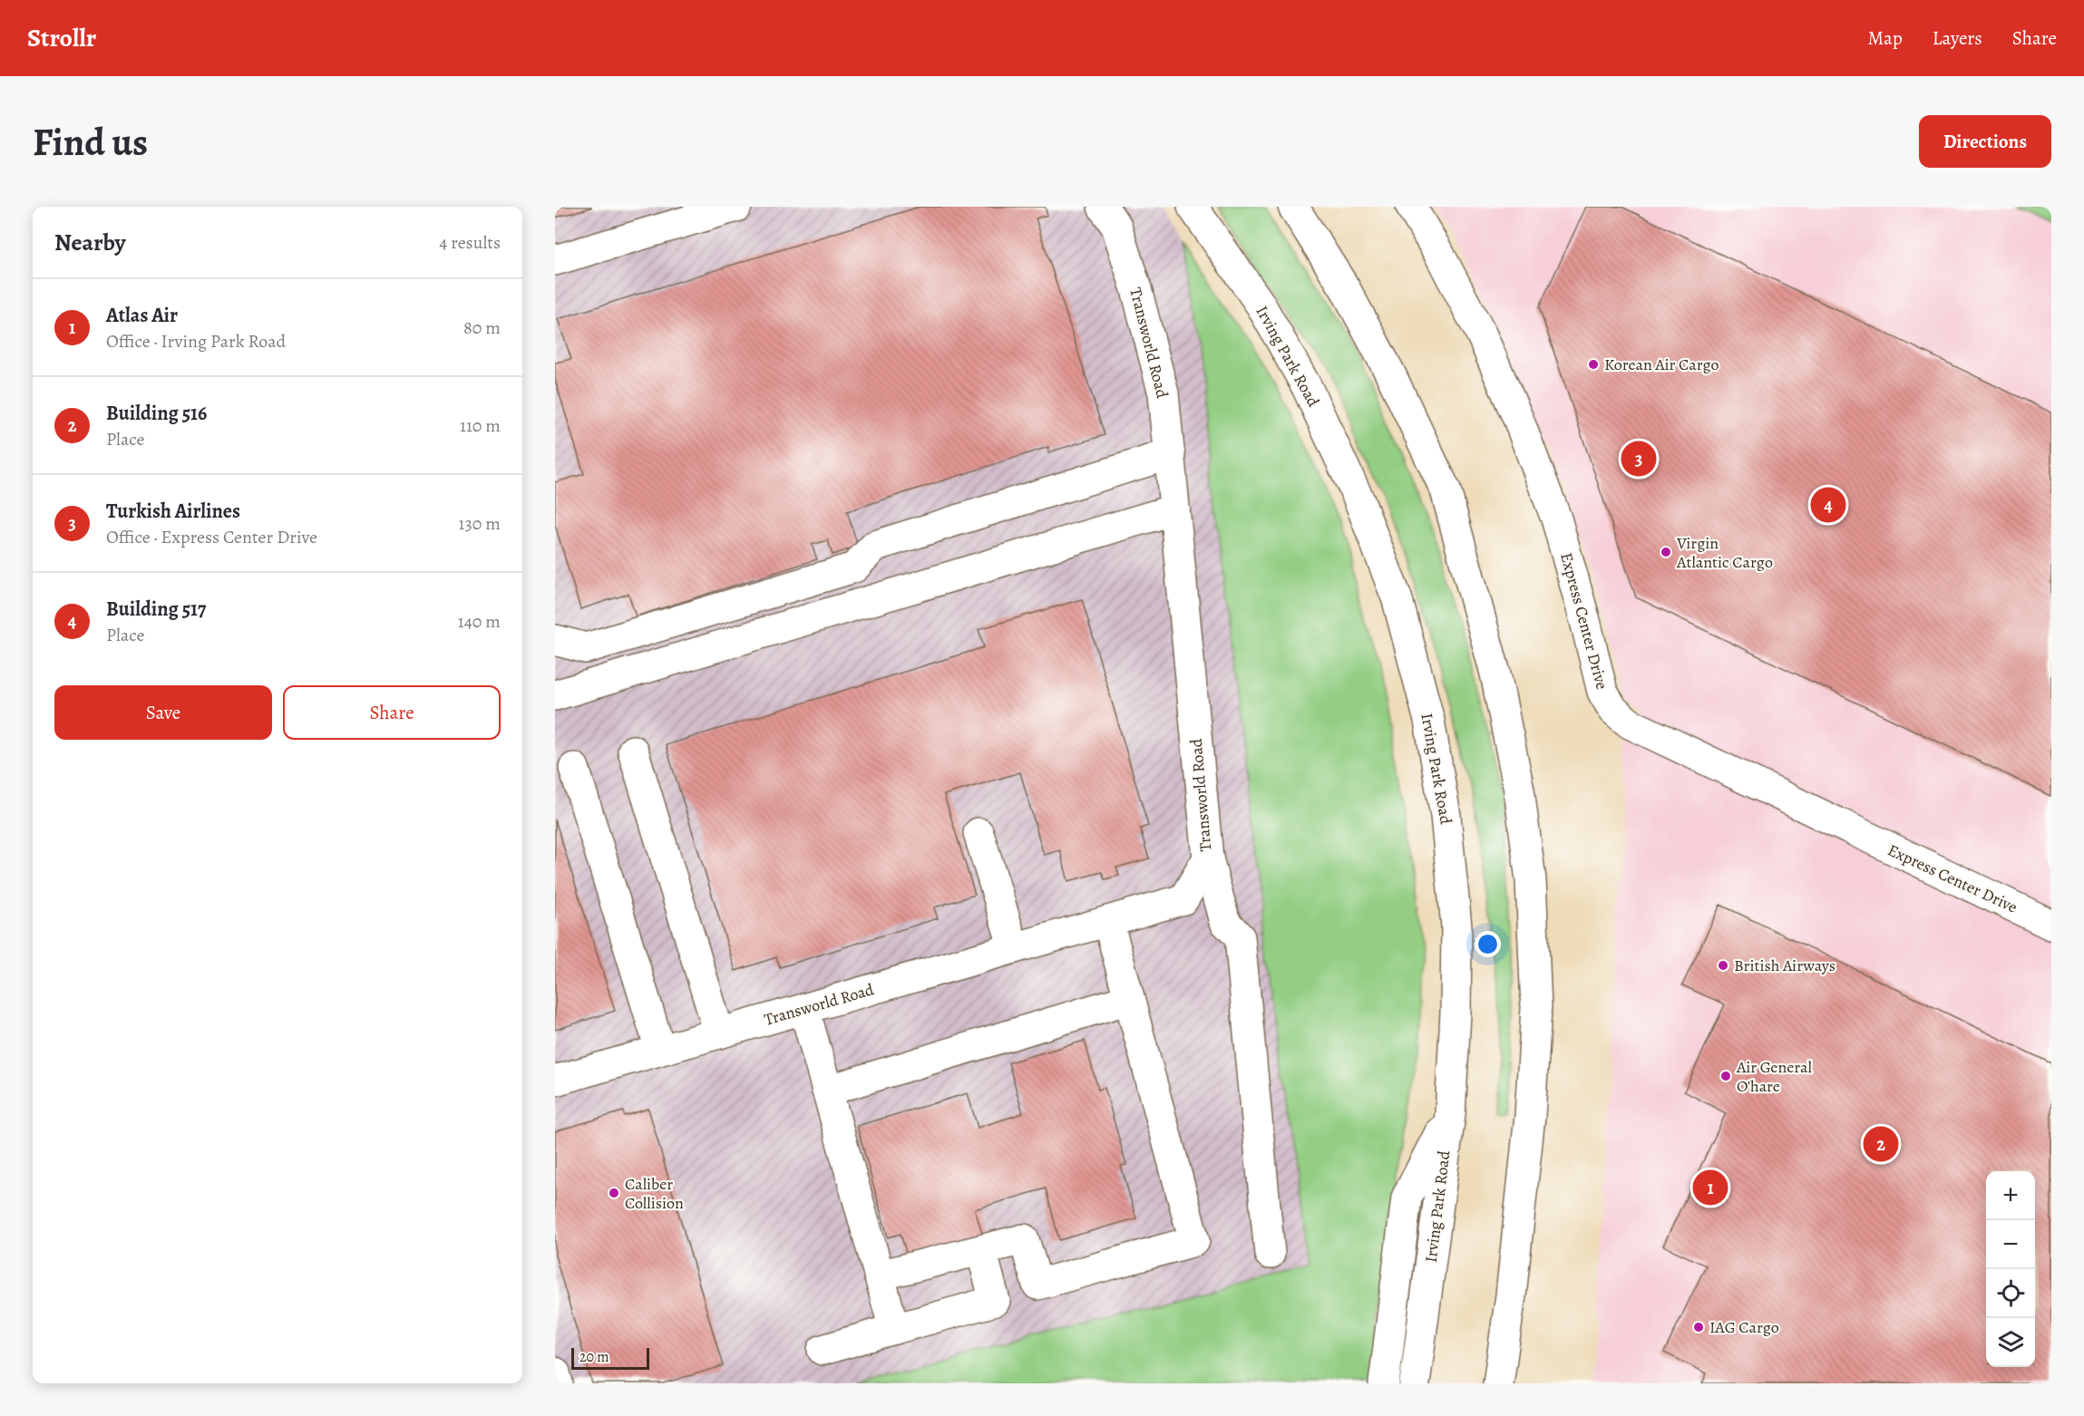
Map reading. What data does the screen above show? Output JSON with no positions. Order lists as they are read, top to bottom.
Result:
{
  "streets": {
    "main road": ["Transworld Road", "Irving Park Road", "Express Center Drive"]
  },
  "places": [
    "Korean Air Cargo",
    "Virgin Atlantic Cargo",
    "British Airways",
    "Air General O'hare",
    "Caliber Collision",
    "IAG Cargo"
  ],
  "scale_bar": "20 m",
  "page": {
    "header": "Strollr",
    "nav": ["Map", "Layers", "Share"],
    "buttons": [
      "Directions",
      ["Save", "Share"]
    ],
    "title": "Find us",
    "heading": ["Nearby", "4 results"],
    "list": [
      {
        "mark": "1",
        "name": "Atlas Air",
        "note": "Office · Irving Park Road",
        "value": "80 m"
      },
      {
        "mark": "2",
        "name": "Building 516",
        "note": "Place",
        "value": "110 m"
      },
      {
        "mark": "3",
        "name": "Turkish Airlines",
        "note": "Office · Express Center Drive",
        "value": "130 m"
      },
      {
        "mark": "4",
        "name": "Building 517",
        "note": "Place",
        "value": "140 m"
      }
    ],
    "pins": [
      "3",
      "4",
      "2",
      "1"
    ],
    "map_buttons": ["+", "−"],
    "scale": "20 m"
  }
}
